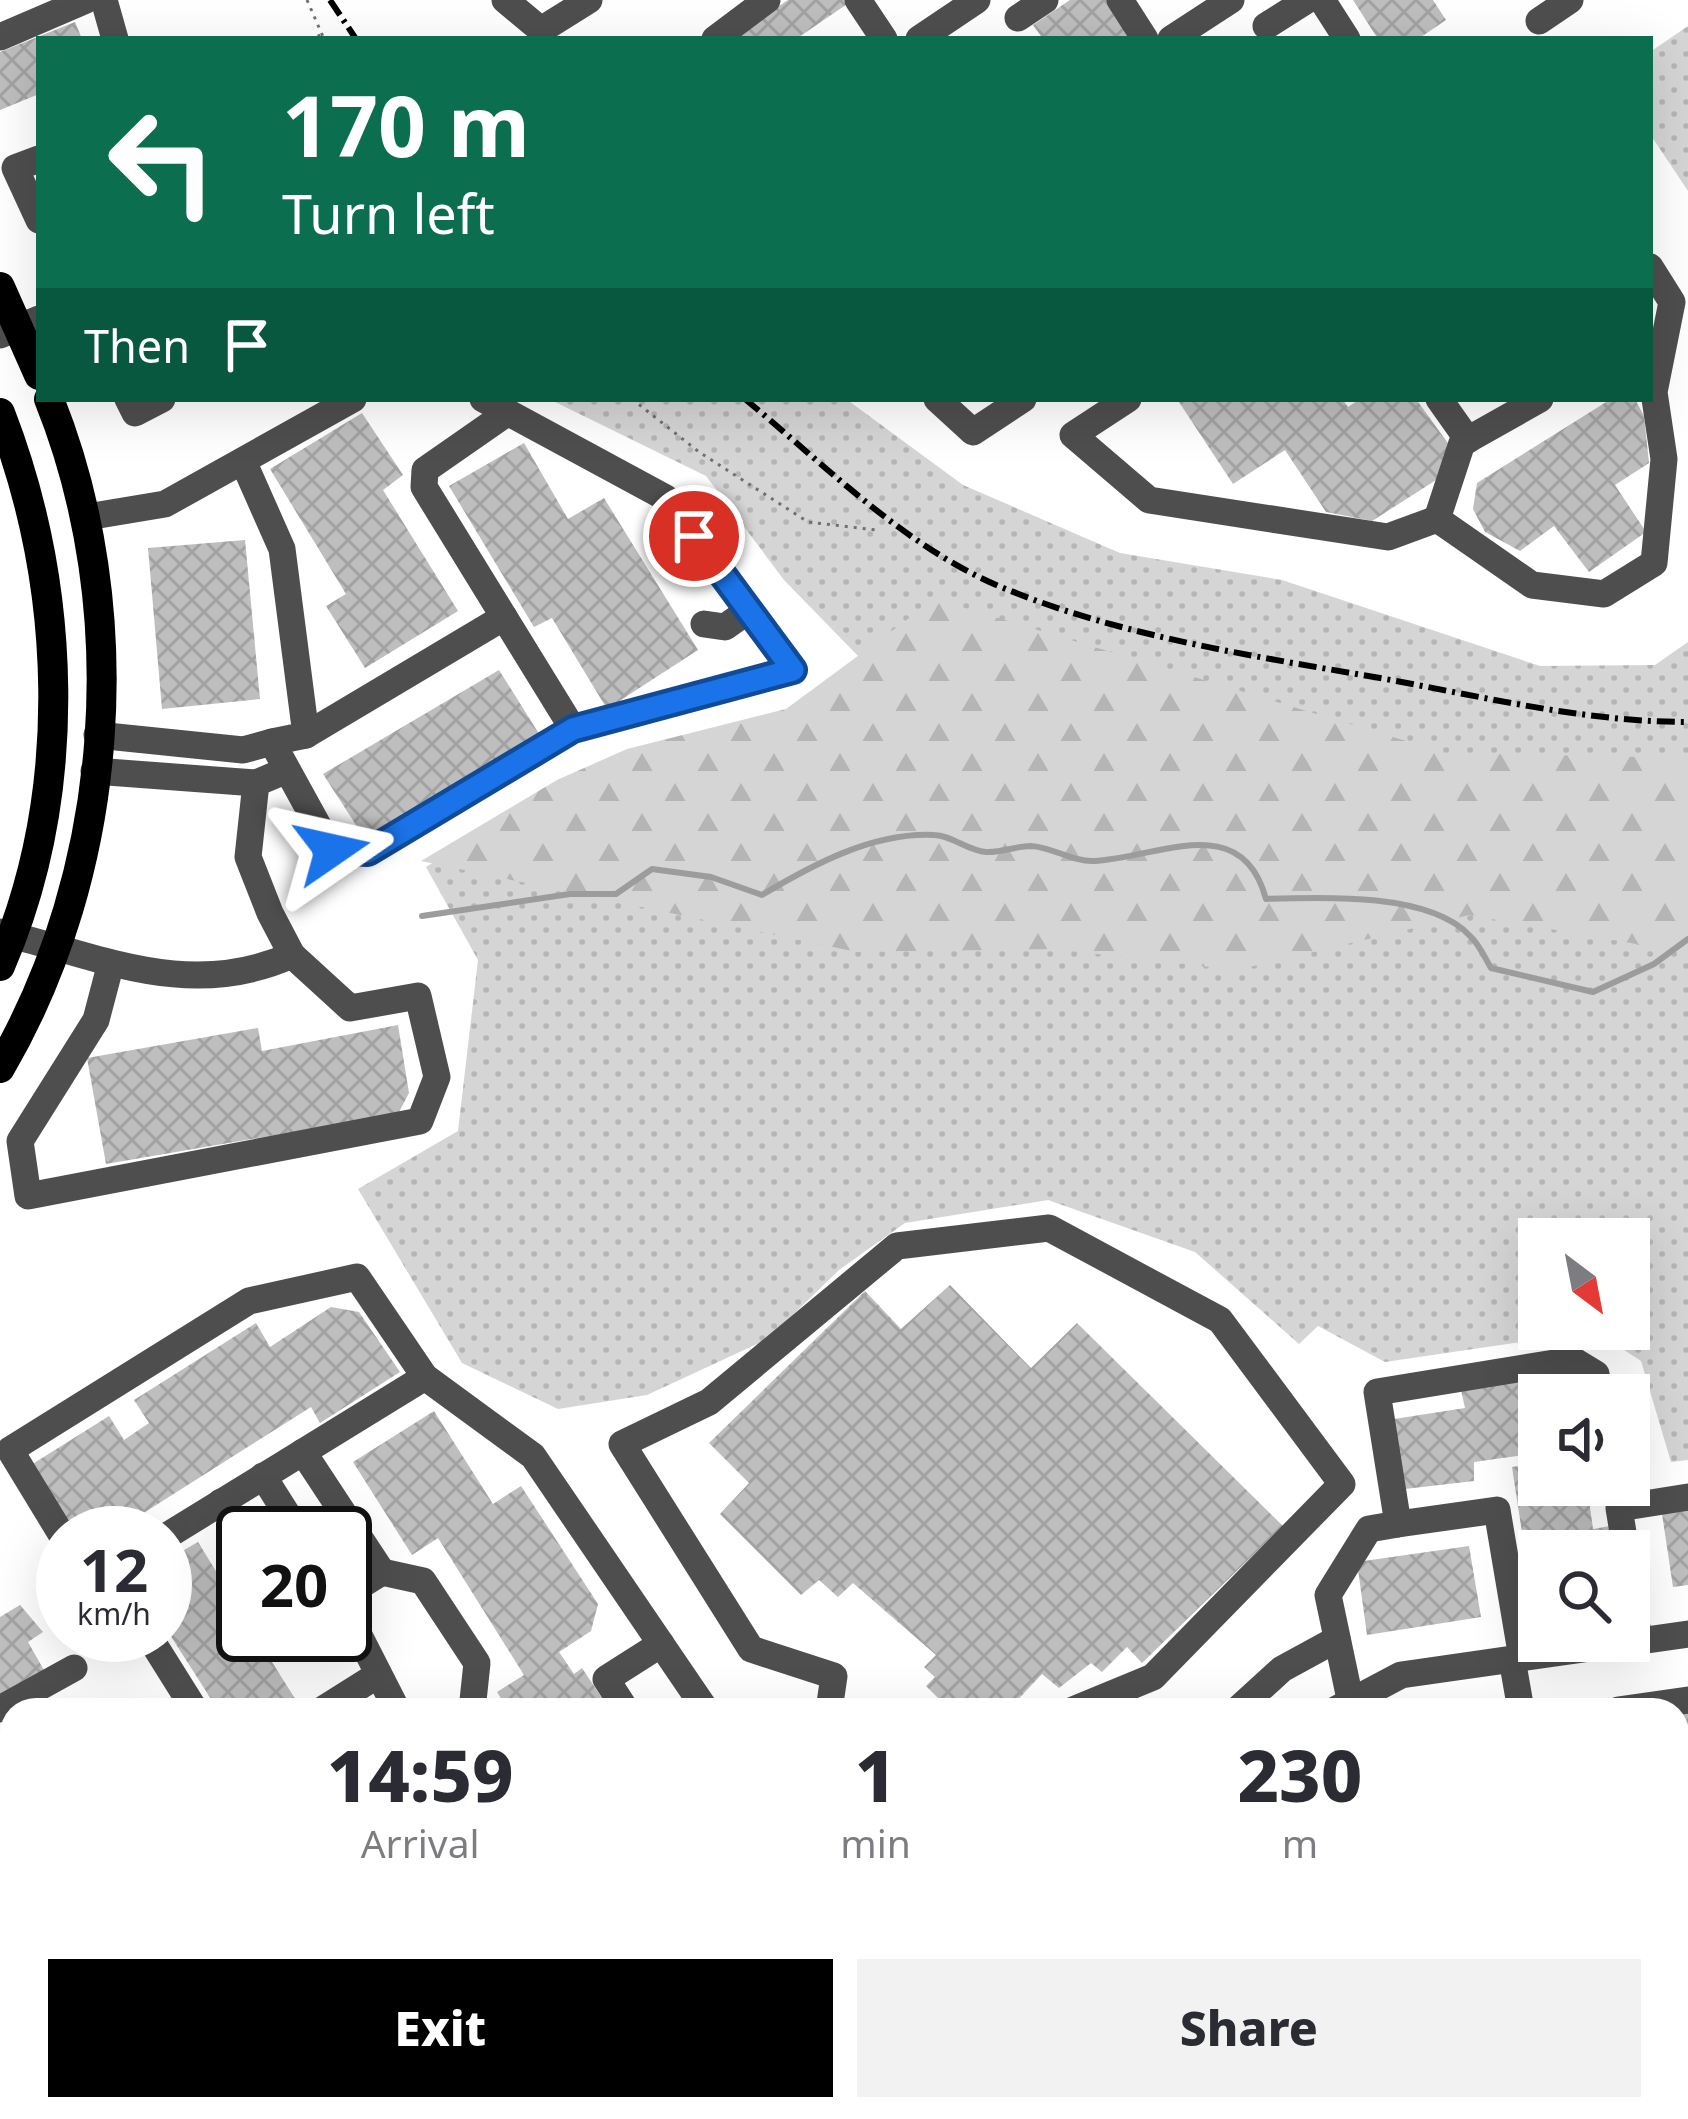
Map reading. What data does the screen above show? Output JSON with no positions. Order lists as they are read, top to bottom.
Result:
{
  "north": "bottom right",
  "page": {
    "turn": ["170 m", "Turn left"],
    "then": "Then",
    "speed": "12 km/h",
    "limit": "20",
    "eta": [
      "14:59",
      "Arrival",
      "1",
      "min",
      "230",
      "m"
    ],
    "buttons": ["Exit", "Share"]
  }
}
